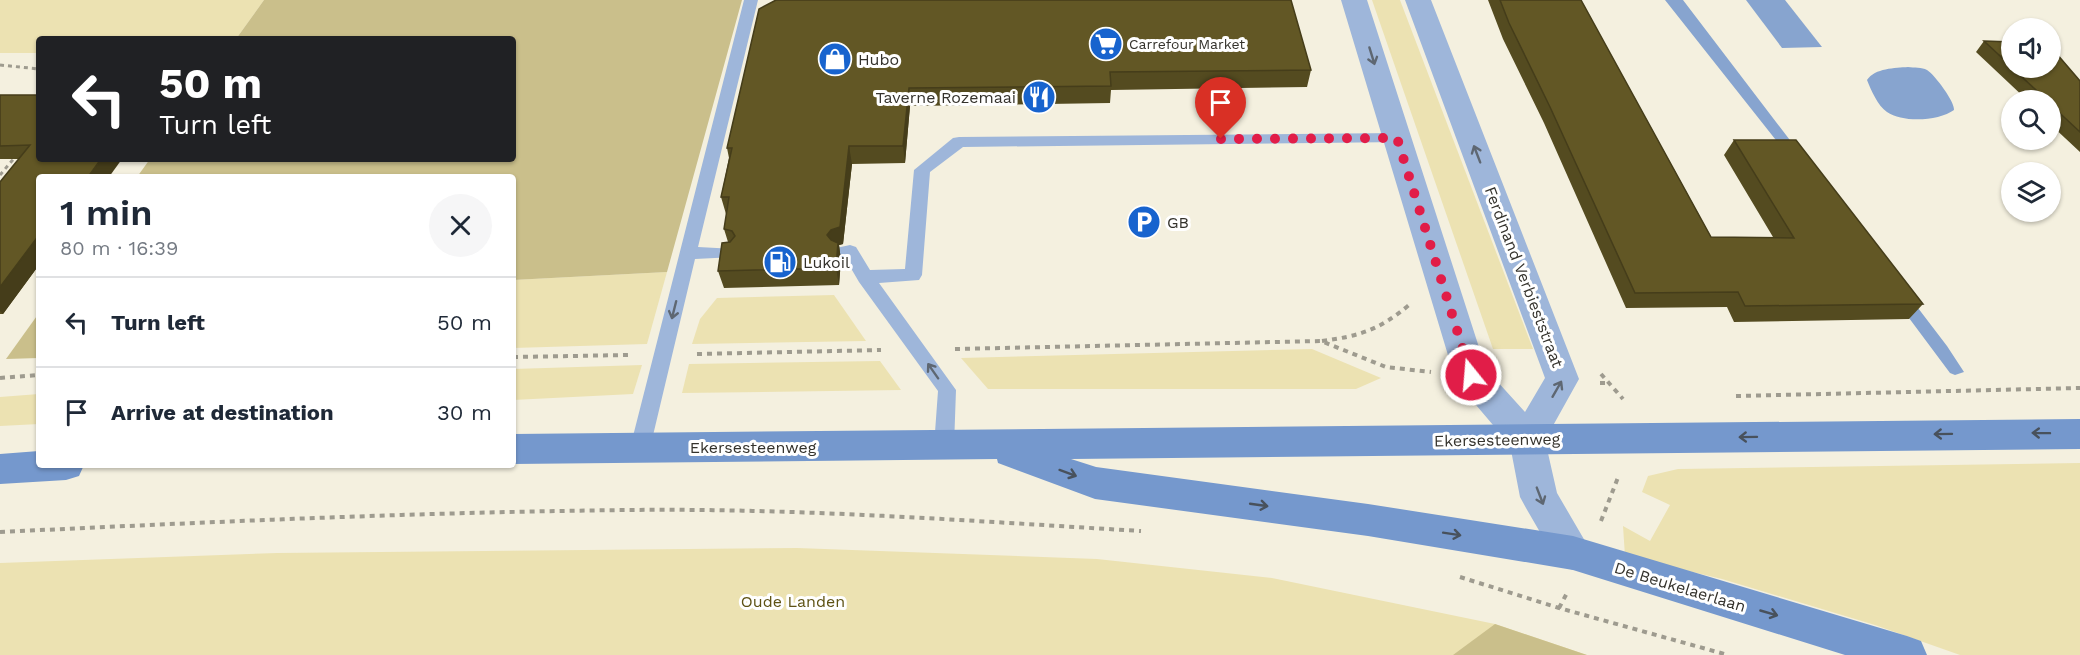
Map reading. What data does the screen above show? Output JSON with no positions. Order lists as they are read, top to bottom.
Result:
{
  "streets": {
    "main road": ["Ekersesteenweg", "De Beukelaerlaan"],
    "street": ["Ferdinand Verbieststraat"]
  },
  "crossings": [
    ["Ferdinand Verbieststraat", "Ekersesteenweg"],
    ["Ekersesteenweg", "De Beukelaerlaan"]
  ],
  "one_way": ["De Beukelaerlaan"],
  "parks": ["Oude Landen"],
  "places": {
    "supermarket": ["Carrefour Market"],
    "shop": ["Hubo"],
    "restaurant": ["Taverne Rozemaai"],
    "parking": ["GB"],
    "fuel station": ["Lukoil"]
  },
  "page": {
    "turn": ["50 m", "Turn left"],
    "heading": ["1 min", "80 m · 16:39"],
    "list": [
      {
        "name": "Turn left",
        "value": "50 m"
      },
      {
        "name": "Arrive at destination",
        "value": "30 m"
      }
    ]
  }
}
